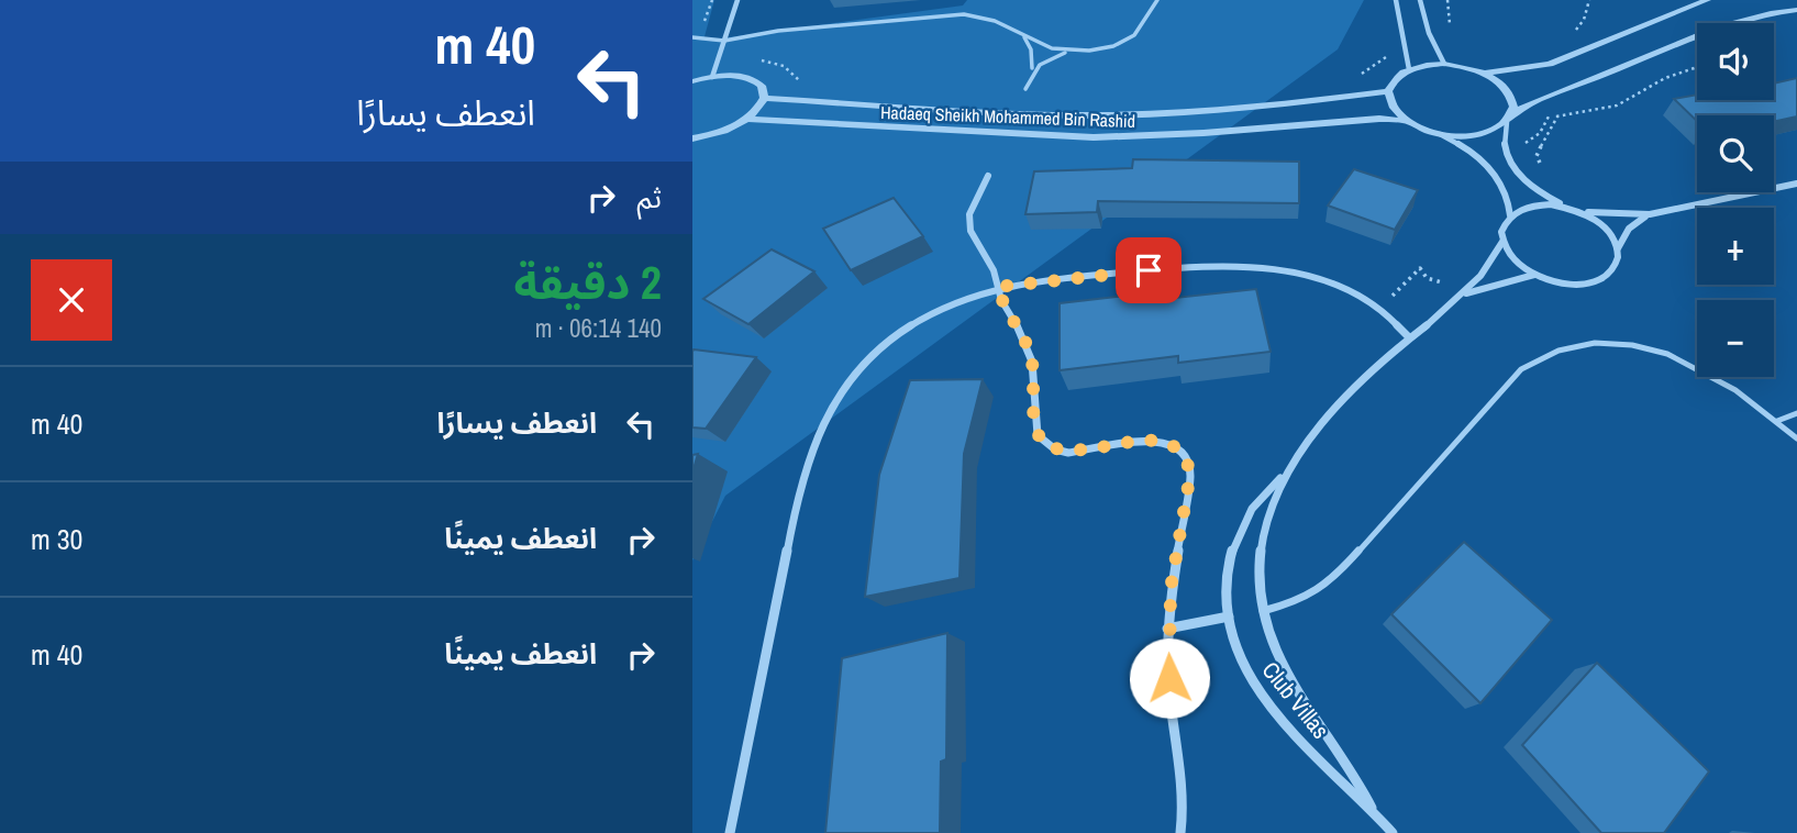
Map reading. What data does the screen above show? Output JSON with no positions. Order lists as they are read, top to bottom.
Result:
{
  "streets": {
    "street": ["Hadaeq Sheikh Mohammed Bin Rashid", "Club Villas"]
  },
  "page": {
    "turn": ["40 m", "انعطف يسارًا"],
    "map_buttons": ["+", "−"],
    "then": "ثم",
    "heading": ["2 دقيقة", "140 m · 06:14"],
    "list": [
      {
        "name": "انعطف يسارًا",
        "value": "40 m"
      },
      {
        "name": "انعطف يمينًا",
        "value": "30 m"
      },
      {
        "name": "انعطف يمينًا",
        "value": "40 m"
      }
    ]
  }
}
